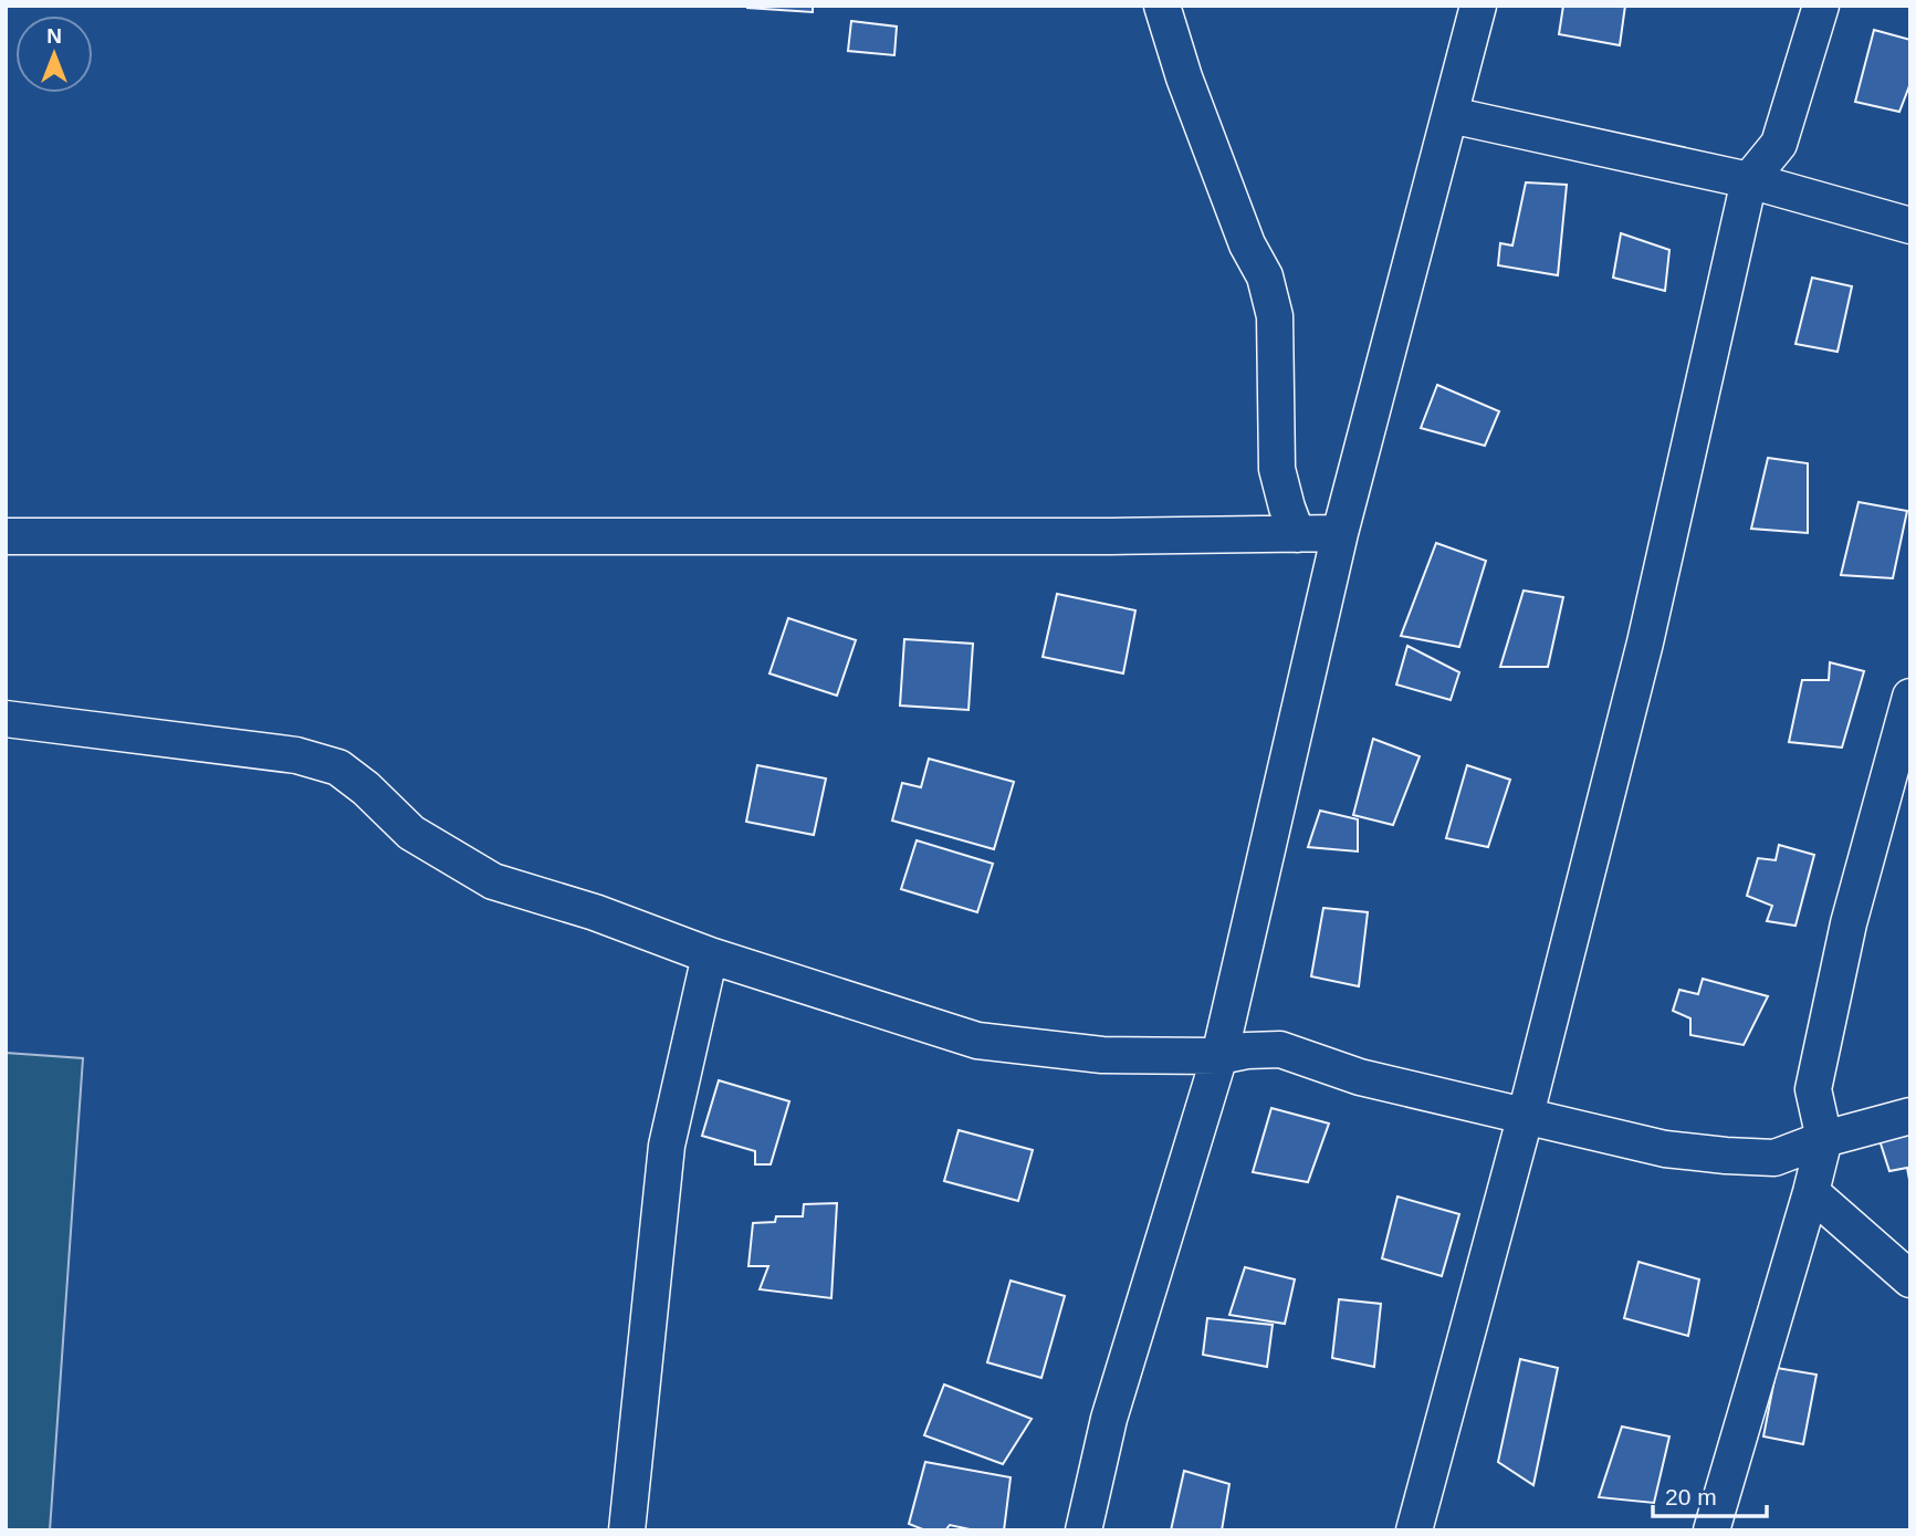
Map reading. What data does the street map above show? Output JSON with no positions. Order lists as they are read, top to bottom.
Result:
{
  "scale_bar": "20 m",
  "north": "top"
}
